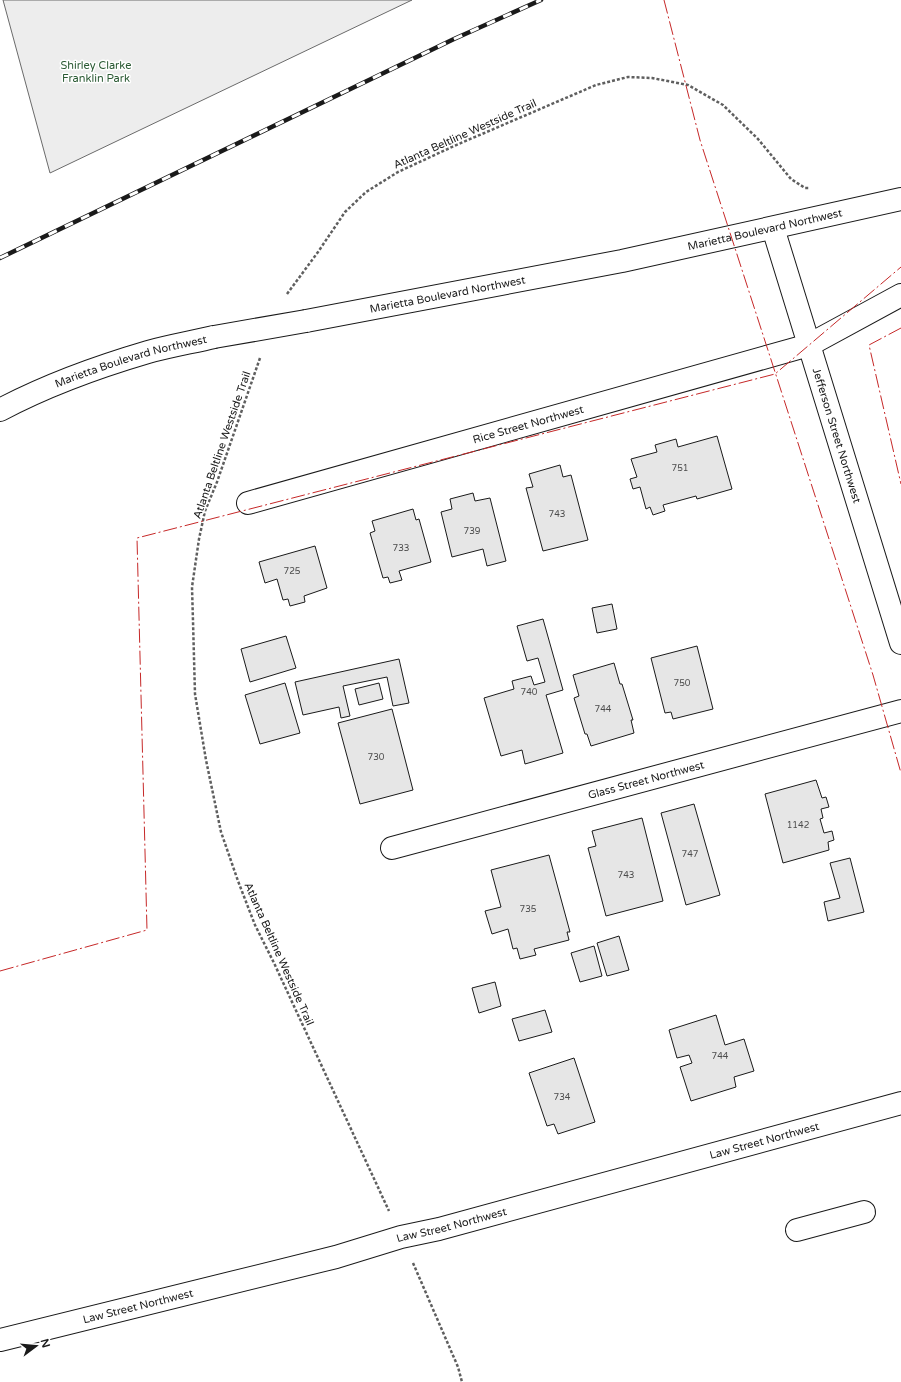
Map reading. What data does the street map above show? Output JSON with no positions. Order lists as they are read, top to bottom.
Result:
{
  "streets": {
    "street": [
      "Marietta Boulevard Northwest",
      "Rice Street Northwest",
      "Jefferson Street Northwest",
      "Glass Street Northwest",
      "Law Street Northwest"
    ],
    "path": ["Atlanta Beltline Westside Trail"]
  },
  "crossings": [
    ["Atlanta Beltline Westside Trail", "Law Street Northwest"],
    ["Marietta Boulevard Northwest", "Jefferson Street Northwest"],
    ["Rice Street Northwest", "Jefferson Street Northwest"]
  ],
  "parks": ["Shirley Clarke Franklin Park"],
  "house_numbers": [
    "751",
    "743",
    "739",
    "733",
    "725",
    "750",
    "740",
    "744",
    "730",
    "1142",
    "747",
    "743",
    "735",
    "744",
    "734"
  ],
  "north": "right"
}
